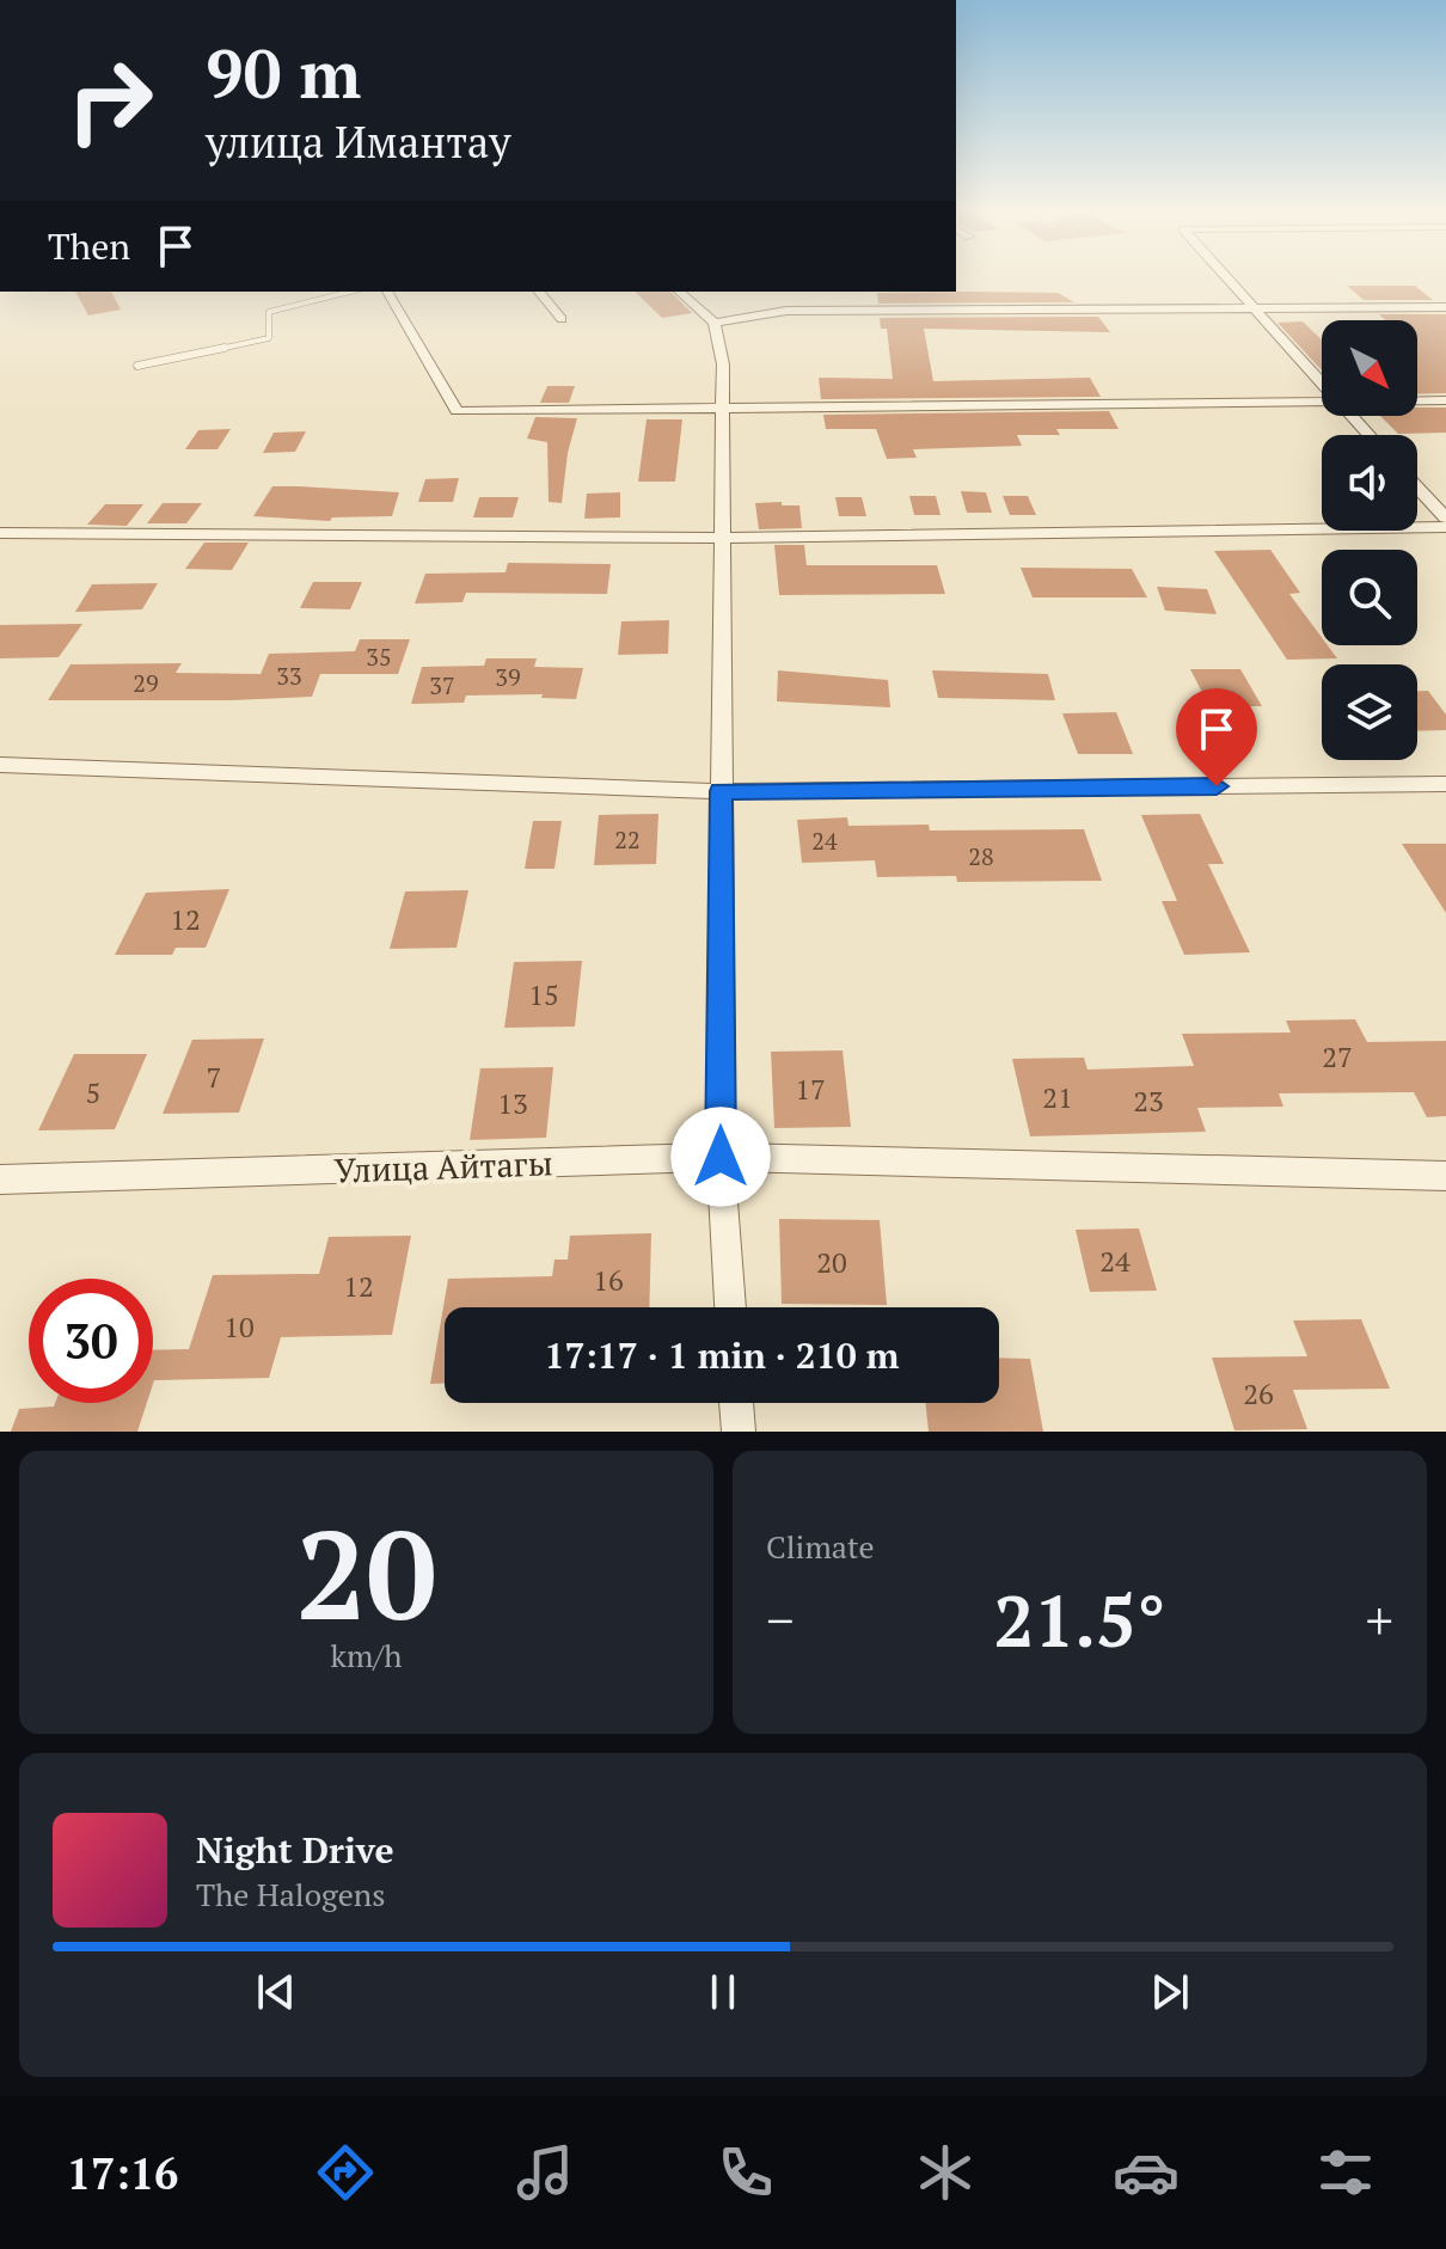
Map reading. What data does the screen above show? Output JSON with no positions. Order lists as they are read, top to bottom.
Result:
{
  "streets": {
    "street": ["Улица Айтагы"]
  },
  "house_numbers": [
    "35",
    "33",
    "39",
    "29",
    "37",
    "22",
    "24",
    "28",
    "12",
    "15",
    "27",
    "7",
    "17",
    "5",
    "21",
    "23",
    "13",
    "24",
    "20",
    "16",
    "12",
    "10",
    "26"
  ],
  "north": "bottom right",
  "page": {
    "turn": ["90 m", "улица Имантау"],
    "then": "Then",
    "limit": "30",
    "trip": "17:17 · 1 min · 210 m",
    "tile": [
      ["20", "km/h"],
      "Climate"
    ],
    "heat": ["−", "21.5°", "+"],
    "song": ["Night Drive", "The Halogens"],
    "tabs": "17:16"
  }
}
